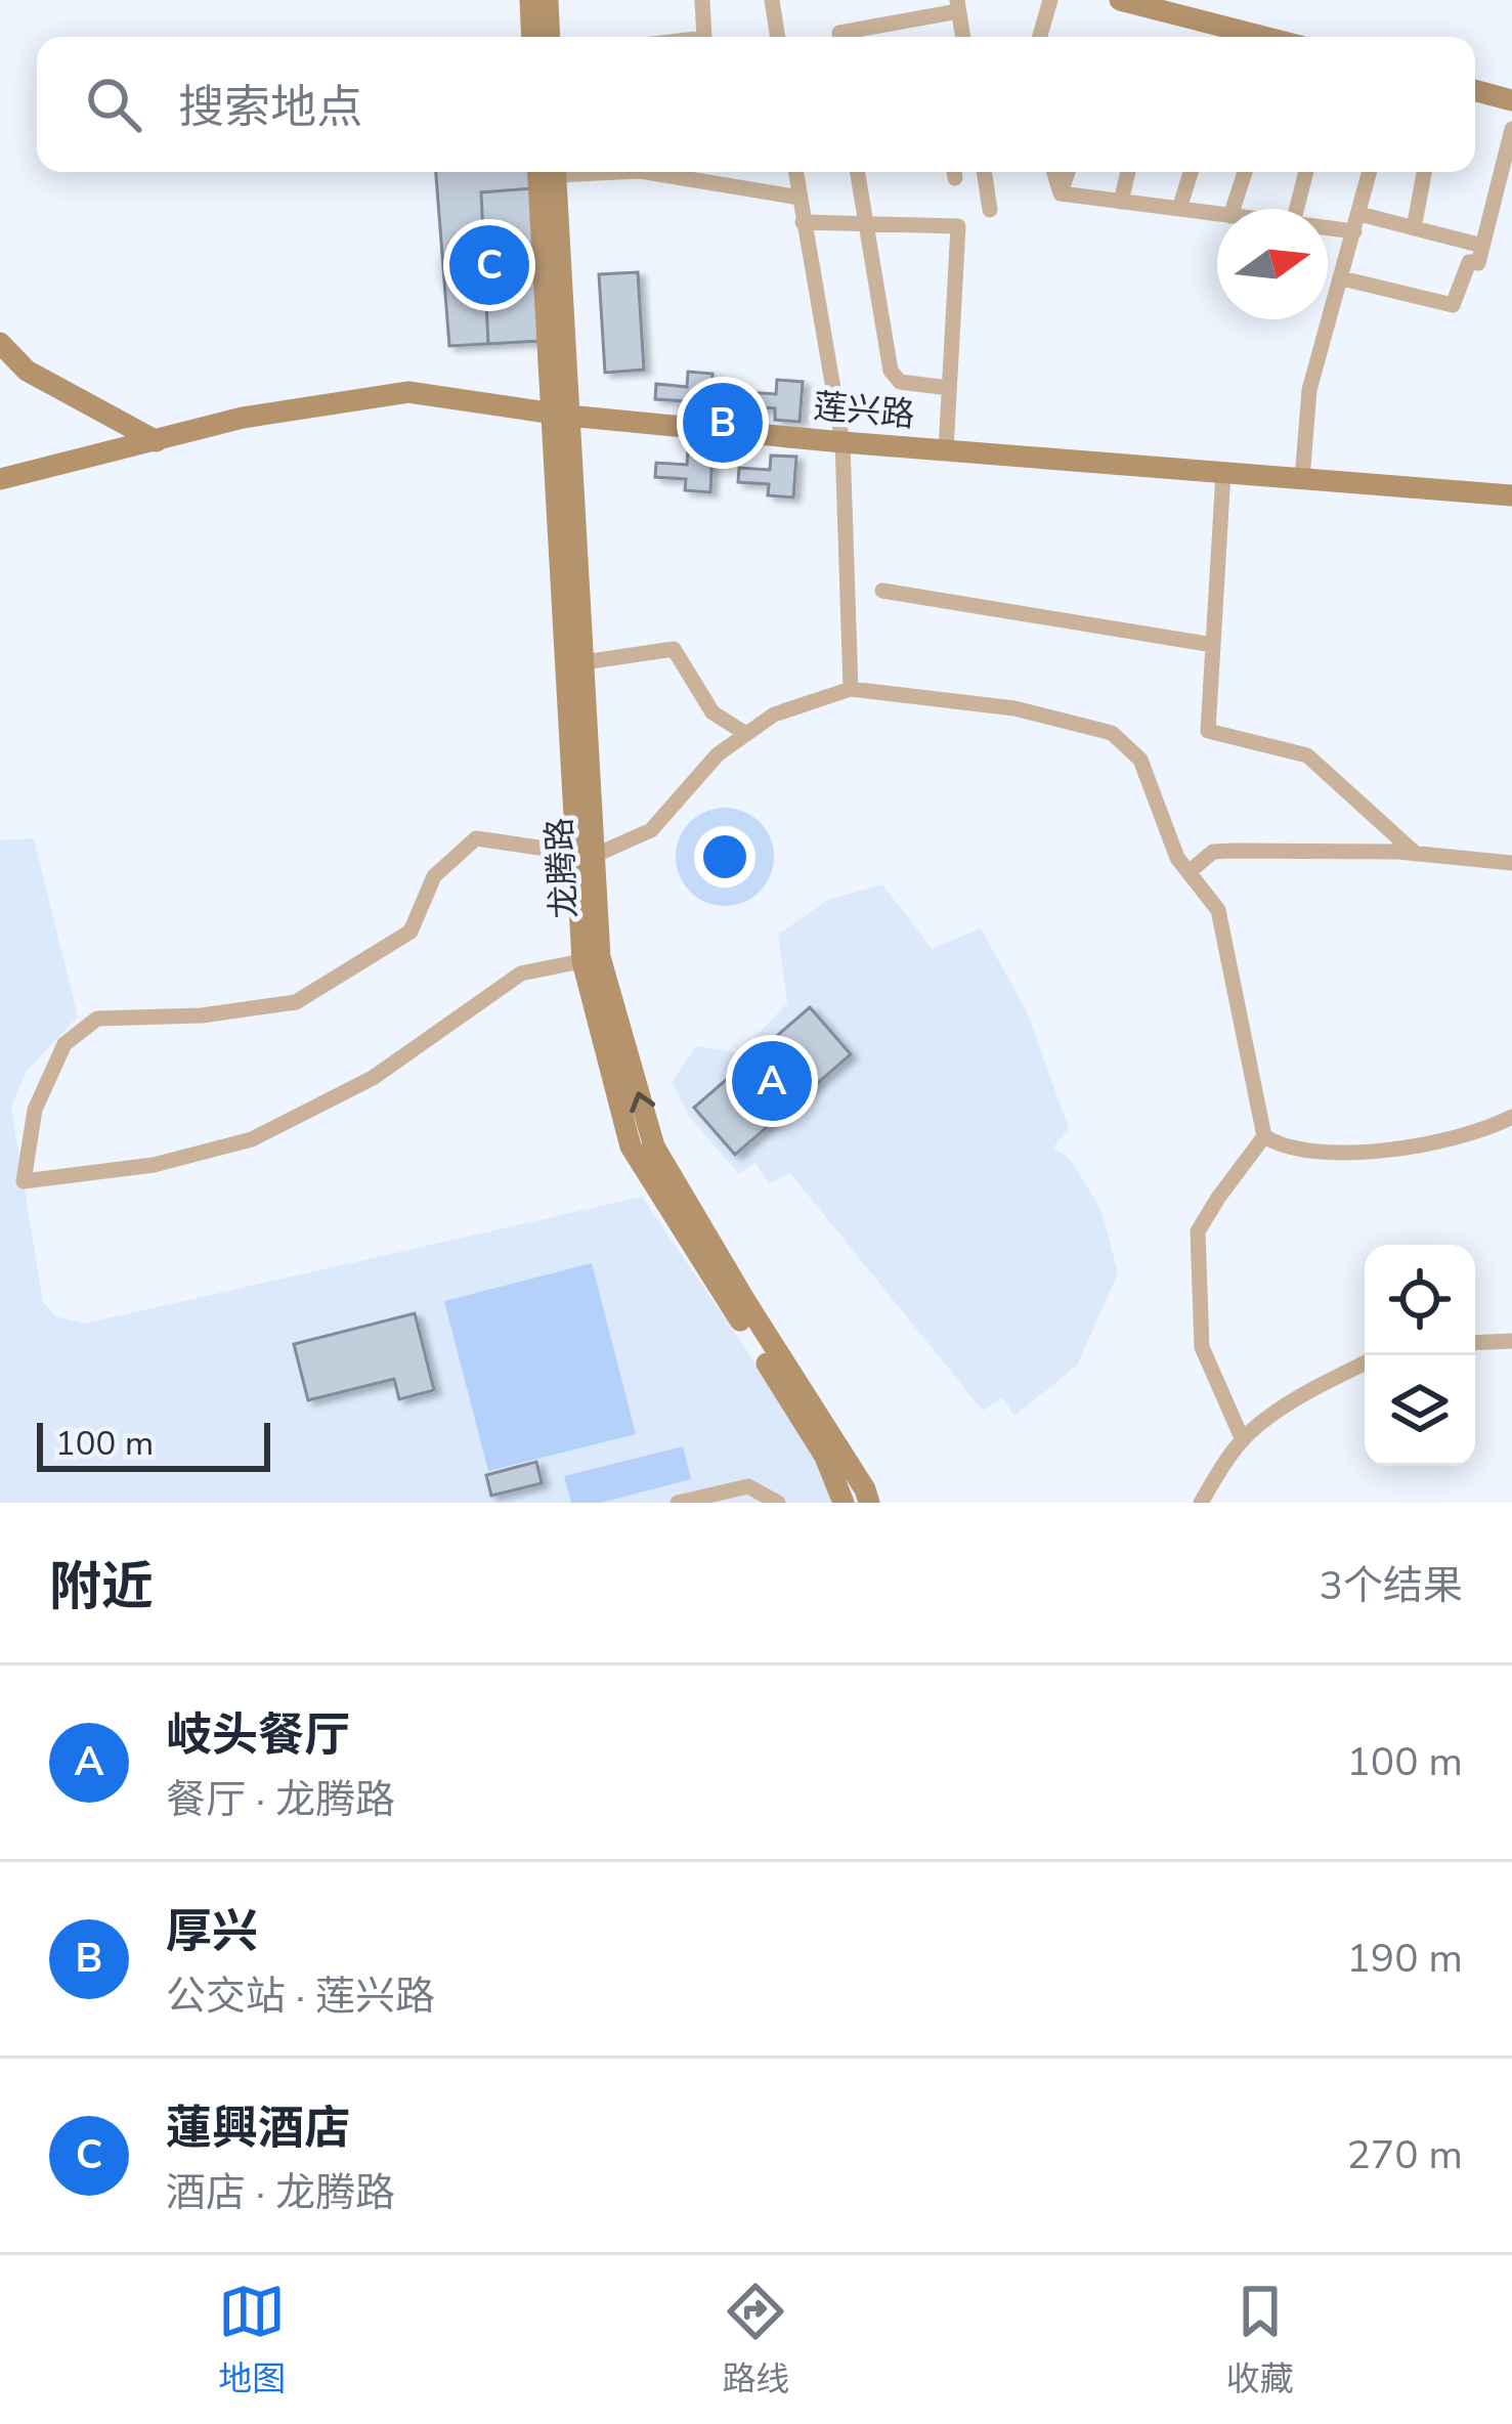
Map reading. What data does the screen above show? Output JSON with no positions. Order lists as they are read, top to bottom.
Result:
{
  "streets": {
    "street": ["莲兴路", "龙腾路"]
  },
  "crossings": [
    ["莲兴路", "龙腾路"]
  ],
  "scale_bar": "100 m",
  "north": "right",
  "page": {
    "search": "搜索地点",
    "pins": ["C", "B", "A"],
    "scale": "100 m",
    "heading": ["附近", "3个结果"],
    "list": [
      {
        "mark": "A",
        "name": "岐头餐厅",
        "note": "餐厅 · 龙腾路",
        "value": "100 m"
      },
      {
        "mark": "B",
        "name": "厚兴",
        "note": "公交站 · 莲兴路",
        "value": "190 m"
      },
      {
        "mark": "C",
        "name": "蓮興酒店",
        "note": "酒店 · 龙腾路",
        "value": "270 m"
      }
    ],
    "nav": ["地图", "路线", "收藏"]
  }
}
